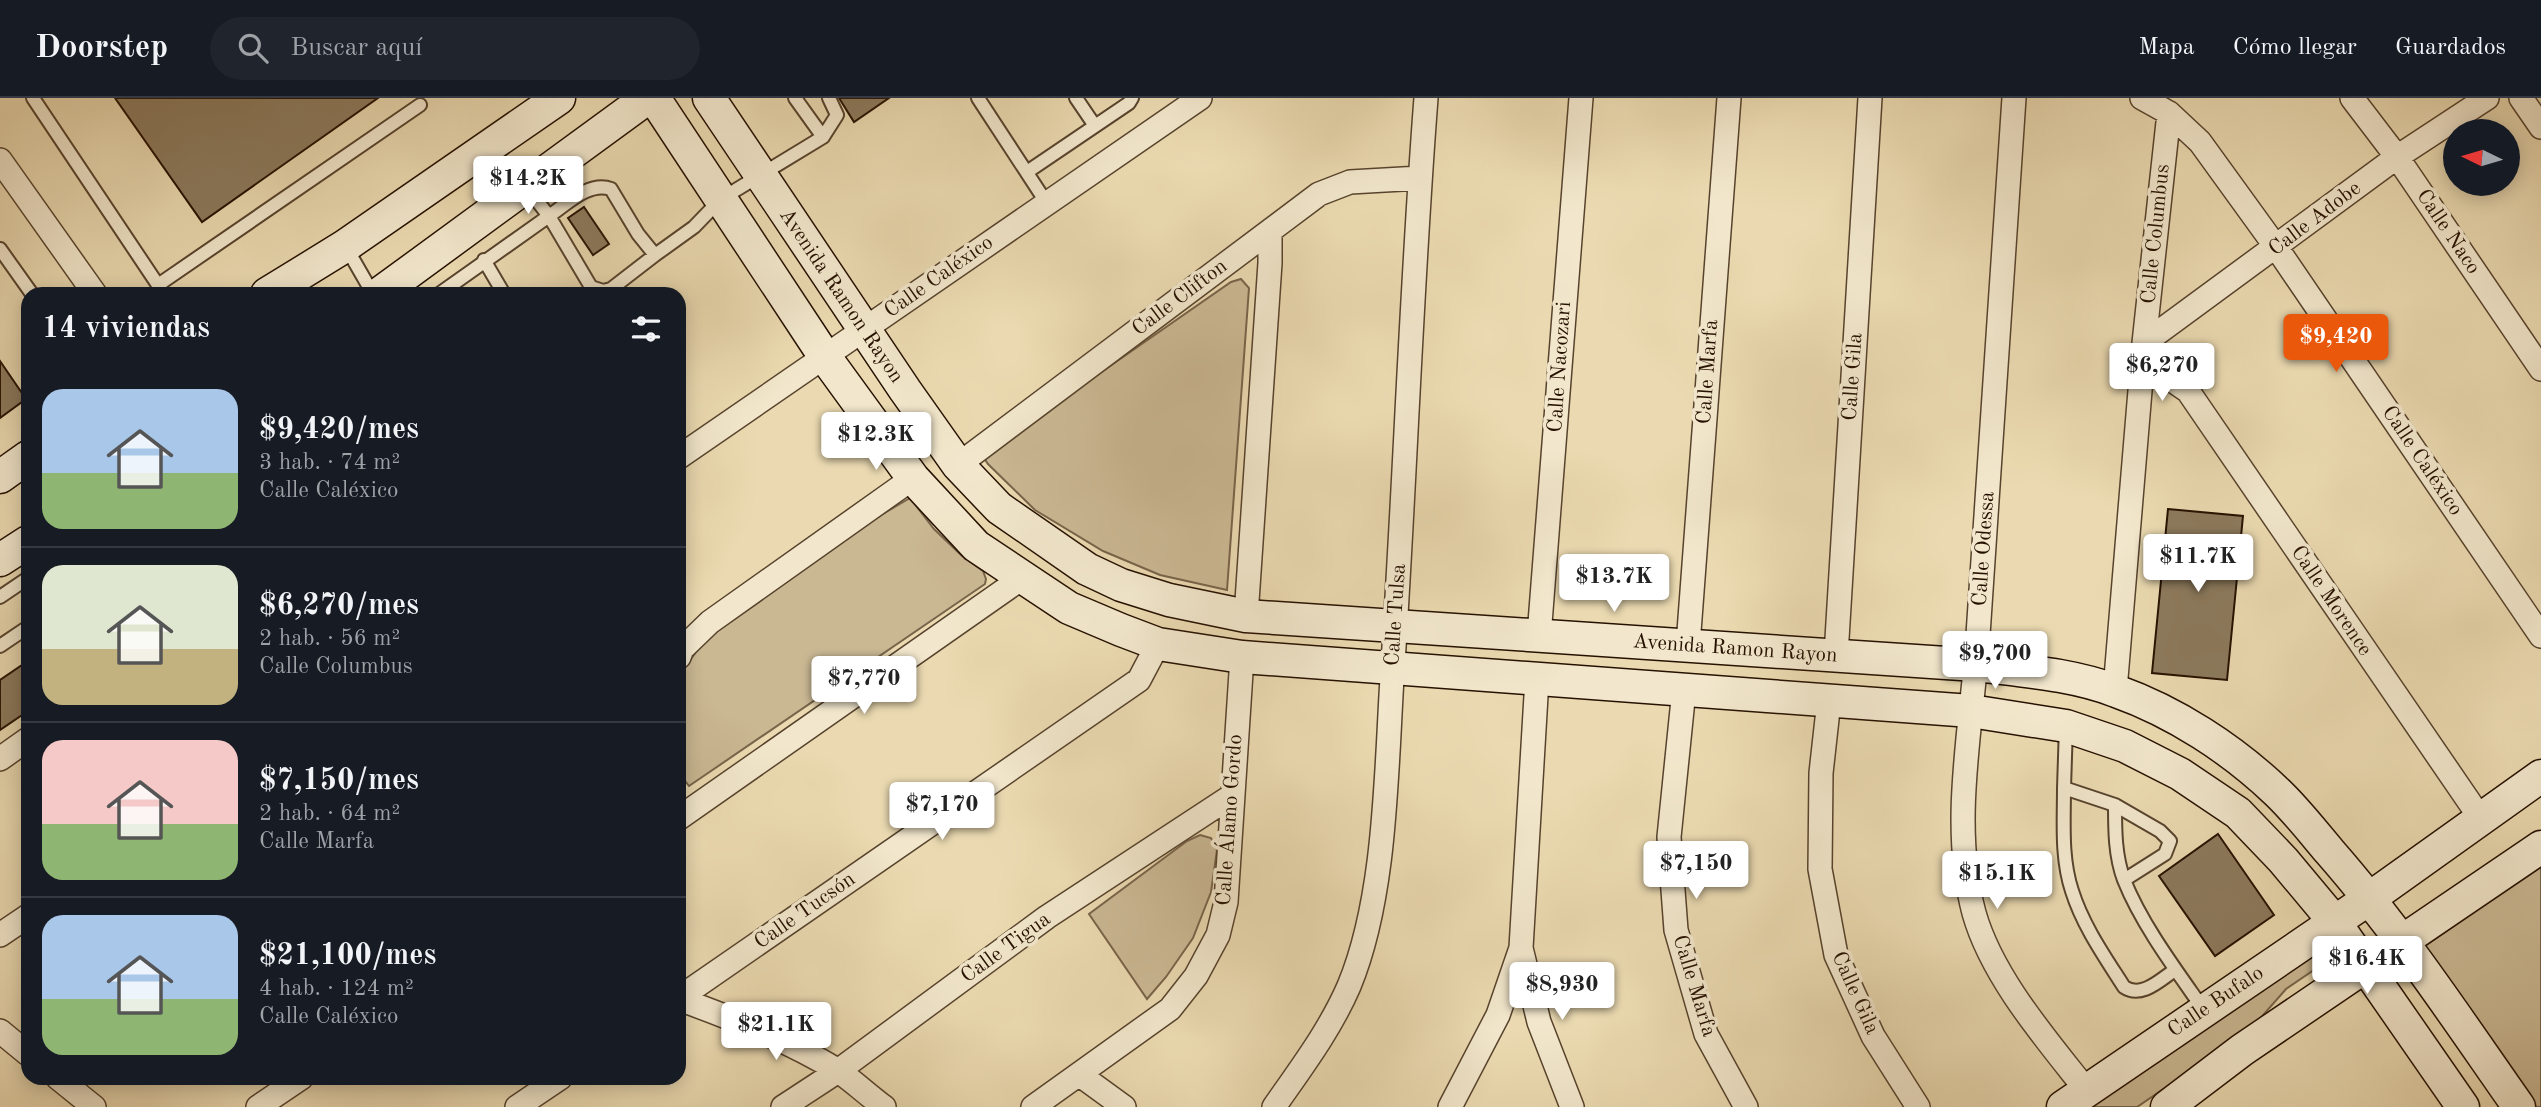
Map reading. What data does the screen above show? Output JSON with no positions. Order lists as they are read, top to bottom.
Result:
{
  "streets": {
    "main road": ["Avenida Ramon Rayon", "Calle Bufalo"],
    "street": [
      "Calle Adobe",
      "Calle Naco",
      "Calle Columbus",
      "Calle Caléxico",
      "Calle Clifton",
      "Calle Nacozari",
      "Calle Marfa",
      "Calle Gila",
      "Calle Odessa",
      "Calle Morence",
      "Calle Tulsa",
      "Calle Álamo Gordo",
      "Calle Tucsón",
      "Calle Tigua"
    ]
  },
  "crossings": [
    ["Calle Adobe", "Calle Naco"],
    ["Calle Adobe", "Calle Columbus"],
    ["Calle Adobe", "Calle Caléxico"],
    ["Calle Columbus", "Calle Caléxico"],
    ["Calle Columbus", "Avenida Ramon Rayon"],
    ["Calle Columbus", "Calle Morence"],
    ["Calle Caléxico", "Avenida Ramon Rayon"],
    ["Avenida Ramon Rayon", "Calle Clifton"],
    ["Avenida Ramon Rayon", "Calle Nacozari"],
    ["Avenida Ramon Rayon", "Calle Marfa"],
    ["Avenida Ramon Rayon", "Calle Gila"],
    ["Avenida Ramon Rayon", "Calle Odessa"],
    ["Avenida Ramon Rayon", "Calle Tulsa"],
    ["Avenida Ramon Rayon", "Calle Bufalo"],
    ["Calle Clifton", "Calle Tulsa"],
    ["Calle Odessa", "Calle Bufalo"],
    ["Calle Morence", "Calle Bufalo"],
    ["Calle Álamo Gordo", "Calle Tigua"]
  ],
  "north": "left",
  "page": {
    "header": "Doorstep",
    "search": "Buscar aquí",
    "nav": ["Mapa", "Cómo llegar", "Guardados"],
    "price": [
      "$14.2K",
      "$9,420",
      "$6,270",
      "$12.3K",
      "$11.7K",
      "$13.7K",
      "$9,700",
      "$7,770",
      "$7,170",
      "$7,150",
      "$15.1K",
      "$16.4K",
      "$8,930",
      "$21.1K"
    ],
    "heading": "14 viviendas",
    "list": [
      {
        "name": "$9,420/mes",
        "note": "3 hab. · 74 m² · Calle Caléxico"
      },
      {
        "name": "$6,270/mes",
        "note": "2 hab. · 56 m² · Calle Columbus"
      },
      {
        "name": "$7,150/mes",
        "note": "2 hab. · 64 m² · Calle Marfa"
      },
      {
        "name": "$21,100/mes",
        "note": "4 hab. · 124 m² · Calle Caléxico"
      }
    ]
  }
}
